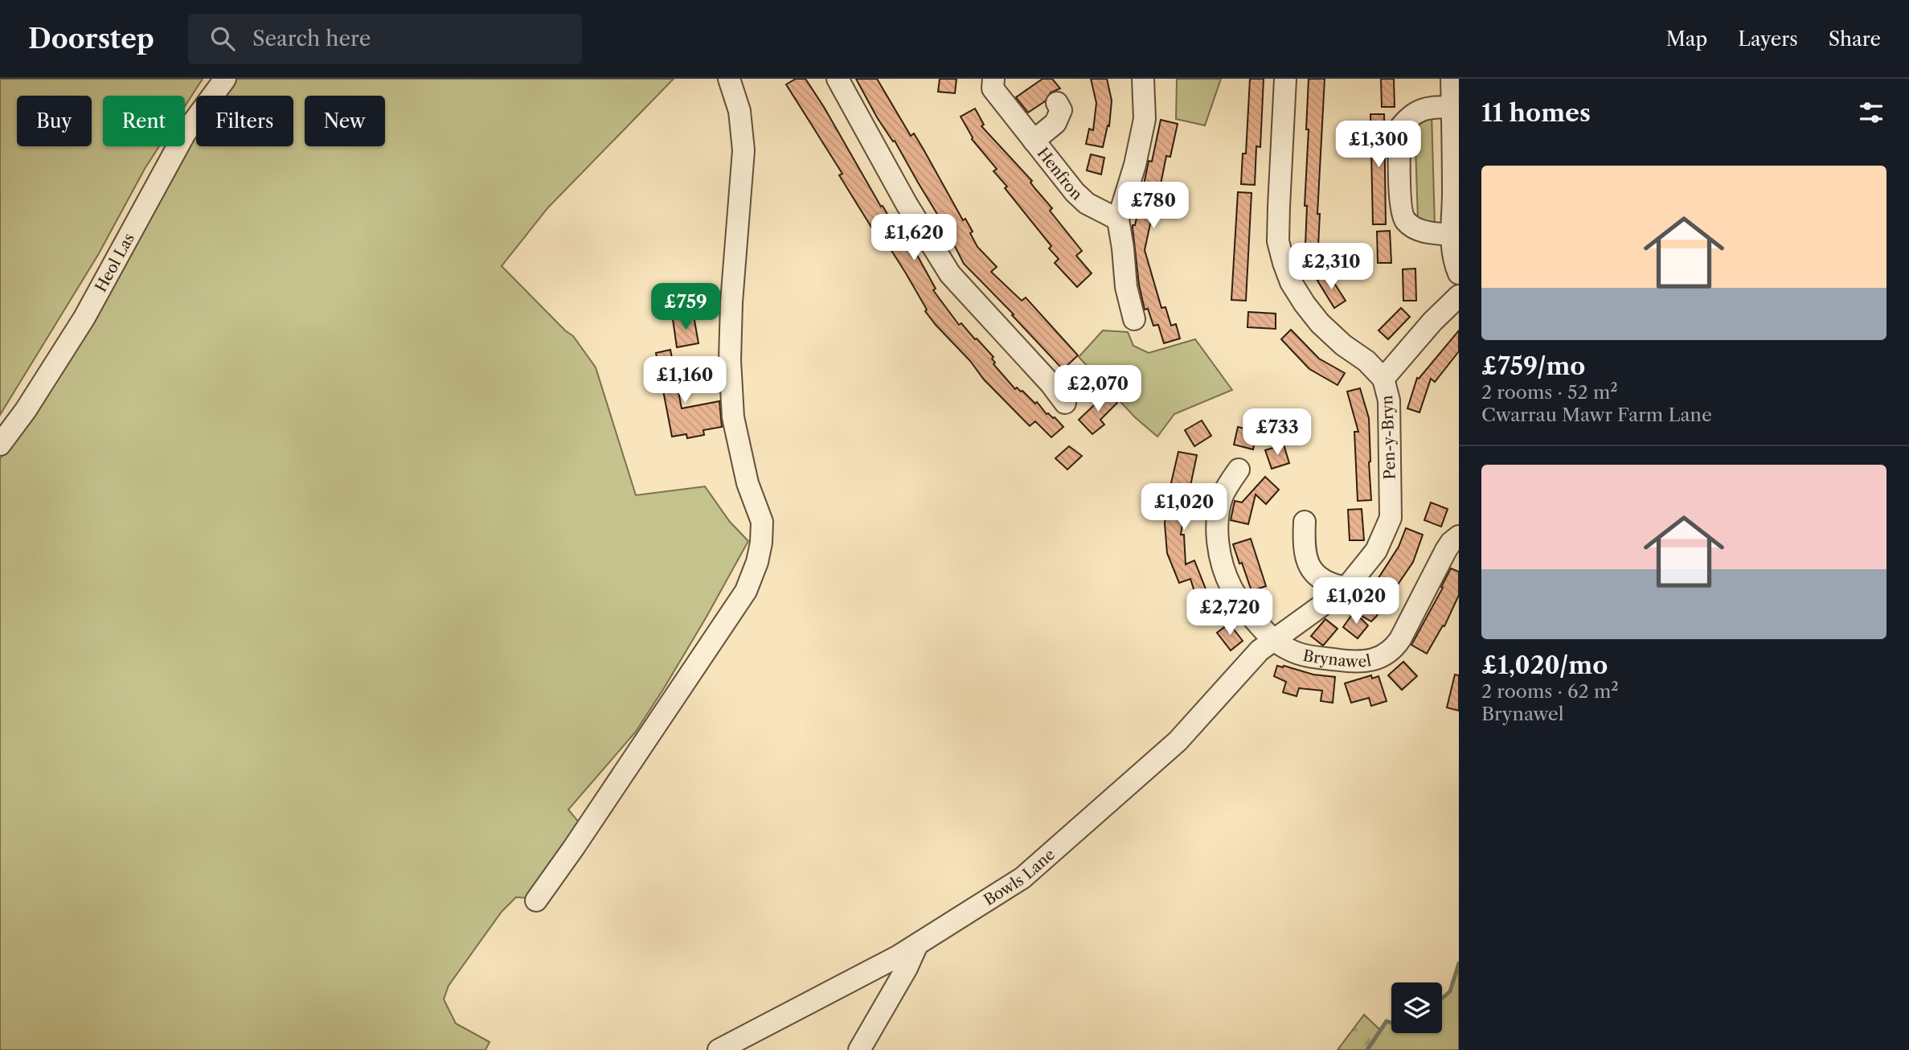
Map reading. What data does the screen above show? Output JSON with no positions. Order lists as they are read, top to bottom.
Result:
{
  "streets": {
    "street": [
      "Henfron",
      "Heol Las",
      "Pen-y-Bryn",
      "Brynawel",
      "Bowls Lane"
    ]
  },
  "crossings": [
    ["Pen-y-Bryn", "Brynawel"],
    ["Pen-y-Bryn", "Bowls Lane"],
    ["Brynawel", "Bowls Lane"]
  ],
  "page": {
    "header": "Doorstep",
    "search": "Search here",
    "nav": ["Map", "Layers", "Share"],
    "heading": "11 homes",
    "chip": [
      "Buy",
      "Rent",
      "Filters",
      "New"
    ],
    "price": [
      "£1,300",
      "£780",
      "£1,620",
      "£2,310",
      "£759",
      "£1,160",
      "£2,070",
      "£733",
      "£1,020",
      "£1,020",
      "£2,720"
    ],
    "list": [
      {
        "name": "£759/mo",
        "note": "2 rooms · 52 m² · Cwarrau Mawr Farm Lane"
      },
      {
        "name": "£1,020/mo",
        "note": "2 rooms · 62 m² · Brynawel"
      }
    ]
  }
}
